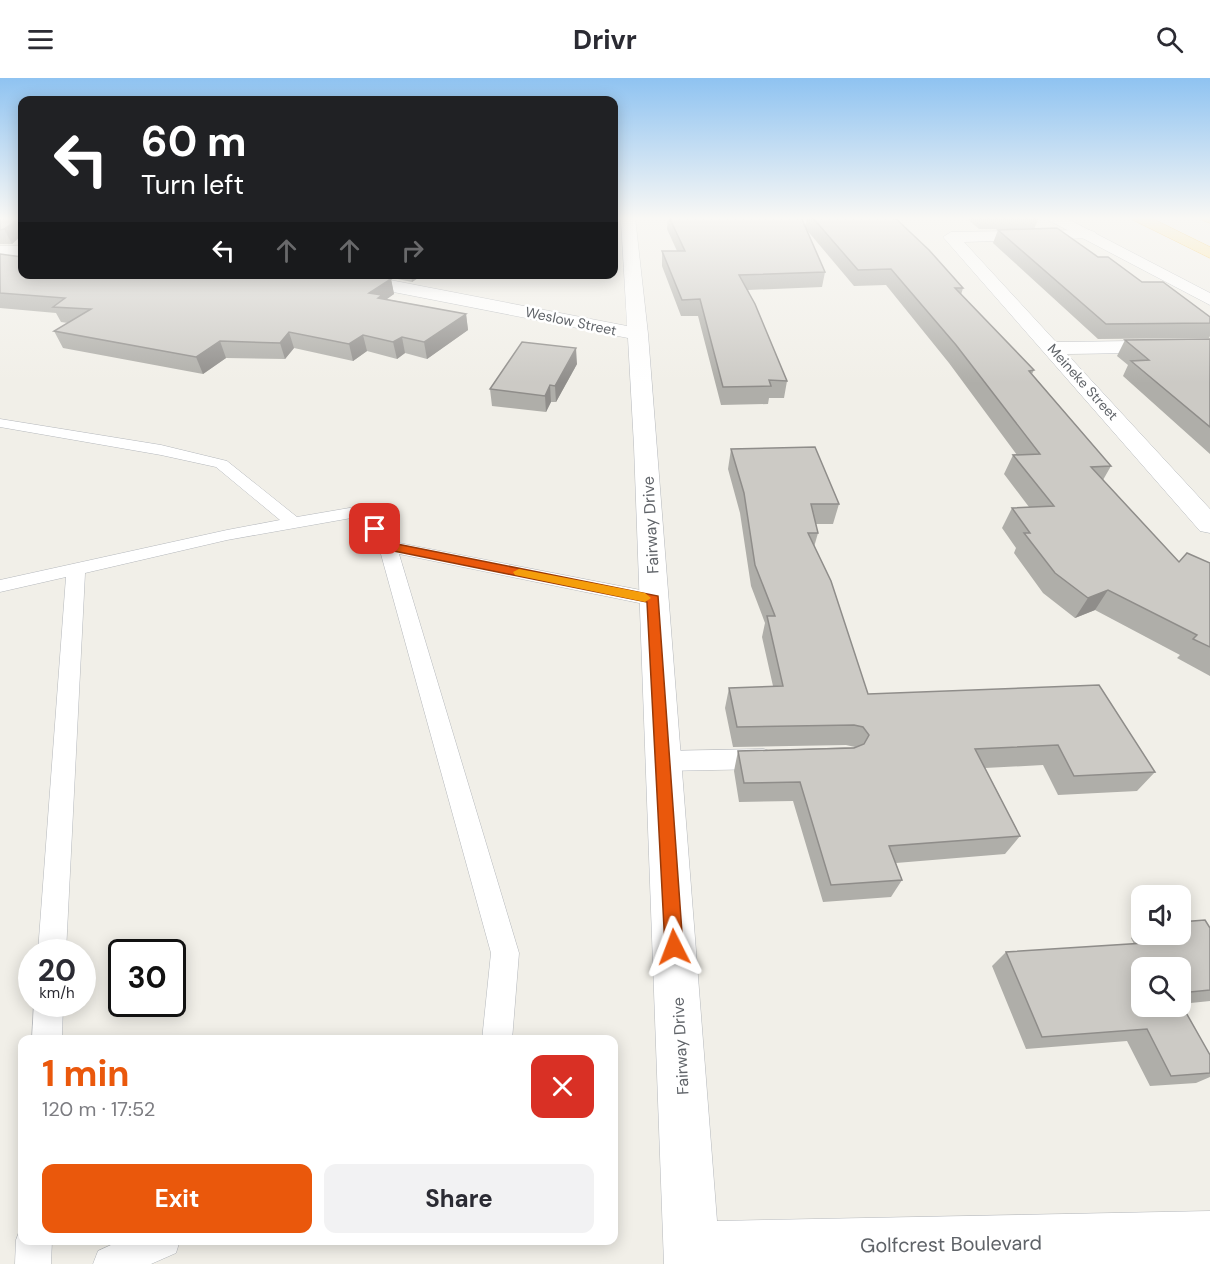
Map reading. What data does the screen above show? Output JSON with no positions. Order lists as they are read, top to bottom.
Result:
{
  "streets": {
    "street": [
      "Weslow Street",
      "Meineke Street",
      "Fairway Drive",
      "Golfcrest Boulevard"
    ]
  },
  "crossings": [
    ["Weslow Street", "Fairway Drive"],
    ["Fairway Drive", "Golfcrest Boulevard"]
  ],
  "page": {
    "header": "Drivr",
    "turn": ["60 m", "Turn left"],
    "speed": "20 km/h",
    "limit": "30",
    "heading": ["1 min", "120 m · 17:52"],
    "buttons": ["Exit", "Share"]
  }
}
